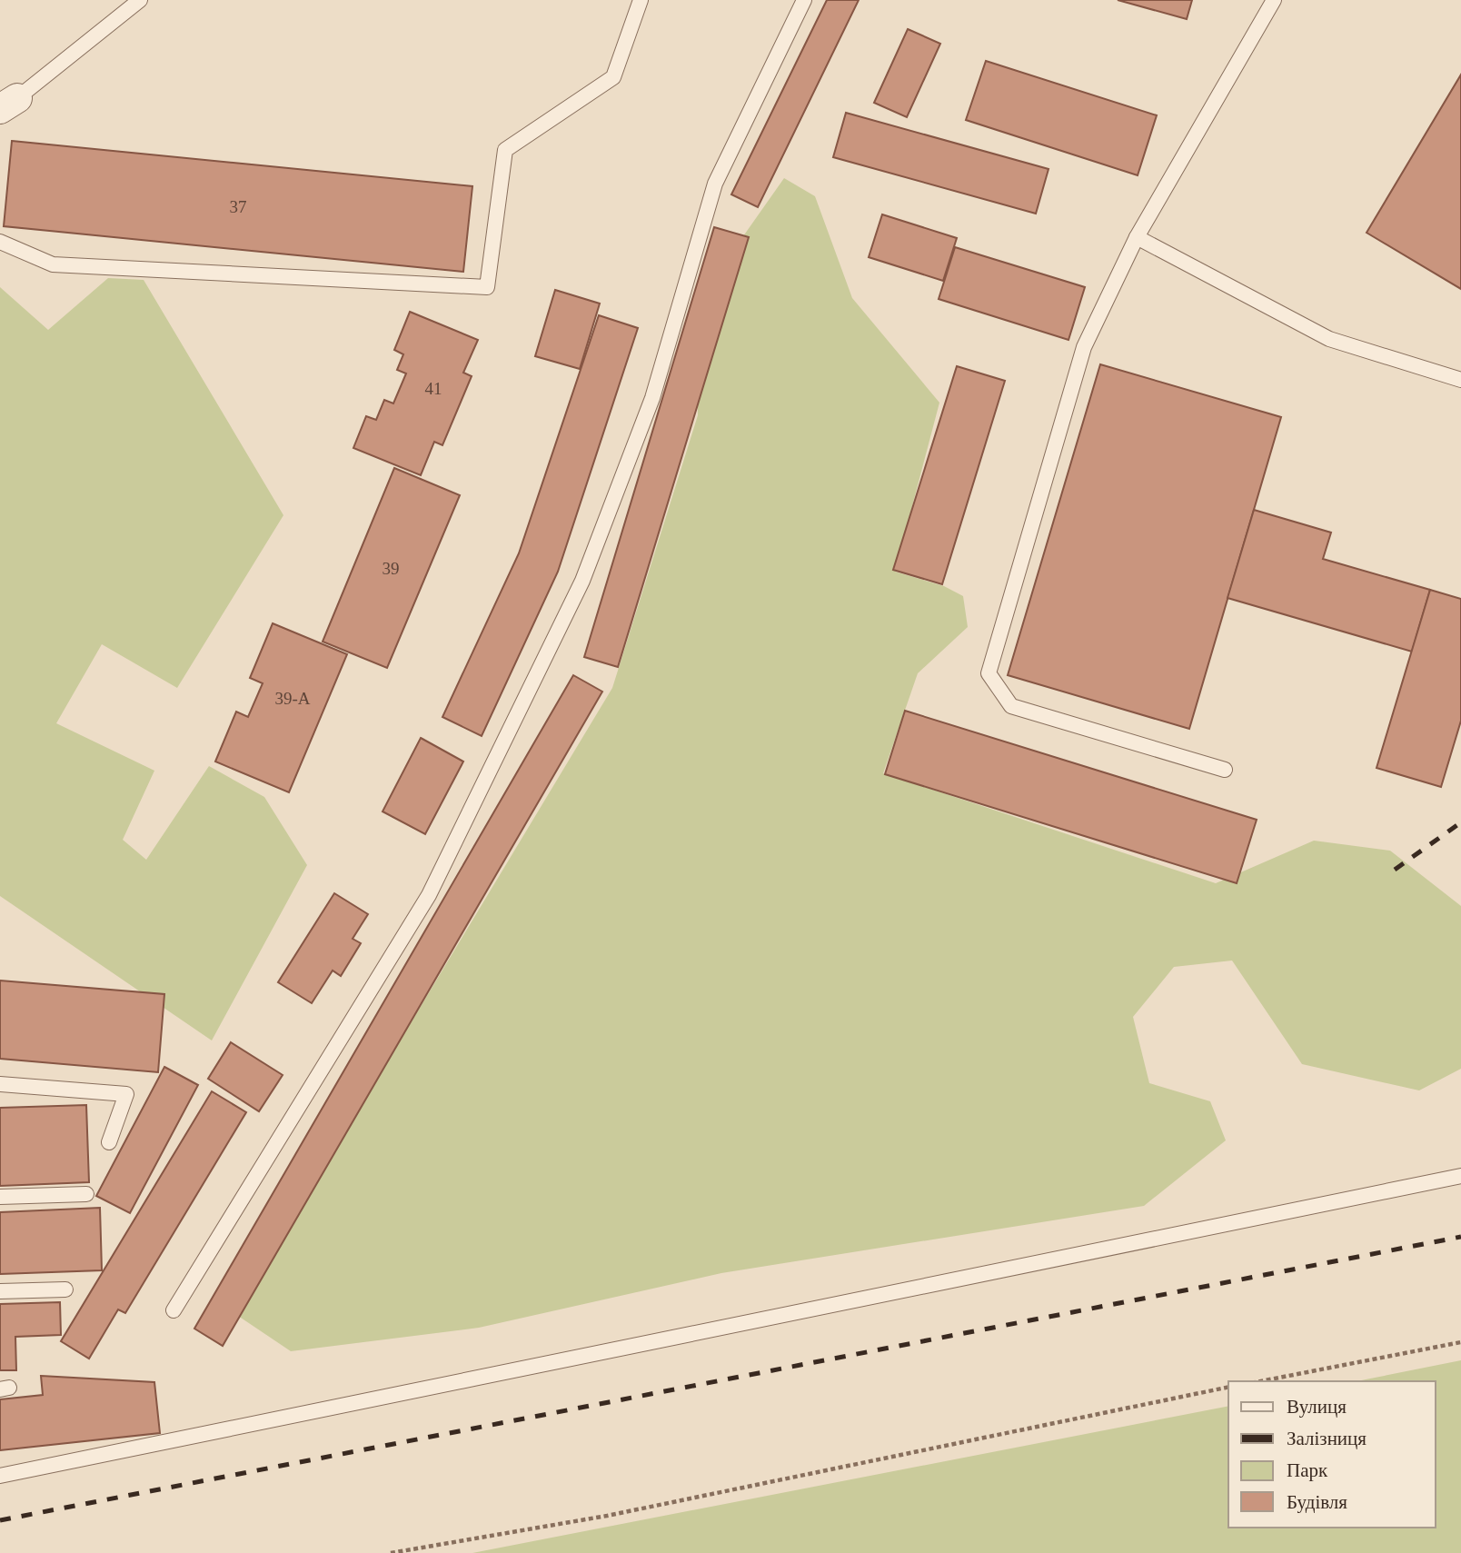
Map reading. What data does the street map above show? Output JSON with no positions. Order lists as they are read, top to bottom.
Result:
{
  "house_numbers": [
    "37",
    "41",
    "39",
    "39-А"
  ],
  "legend": [
    "Вулиця",
    "Залізниця",
    "Парк",
    "Будівля"
  ]
}
